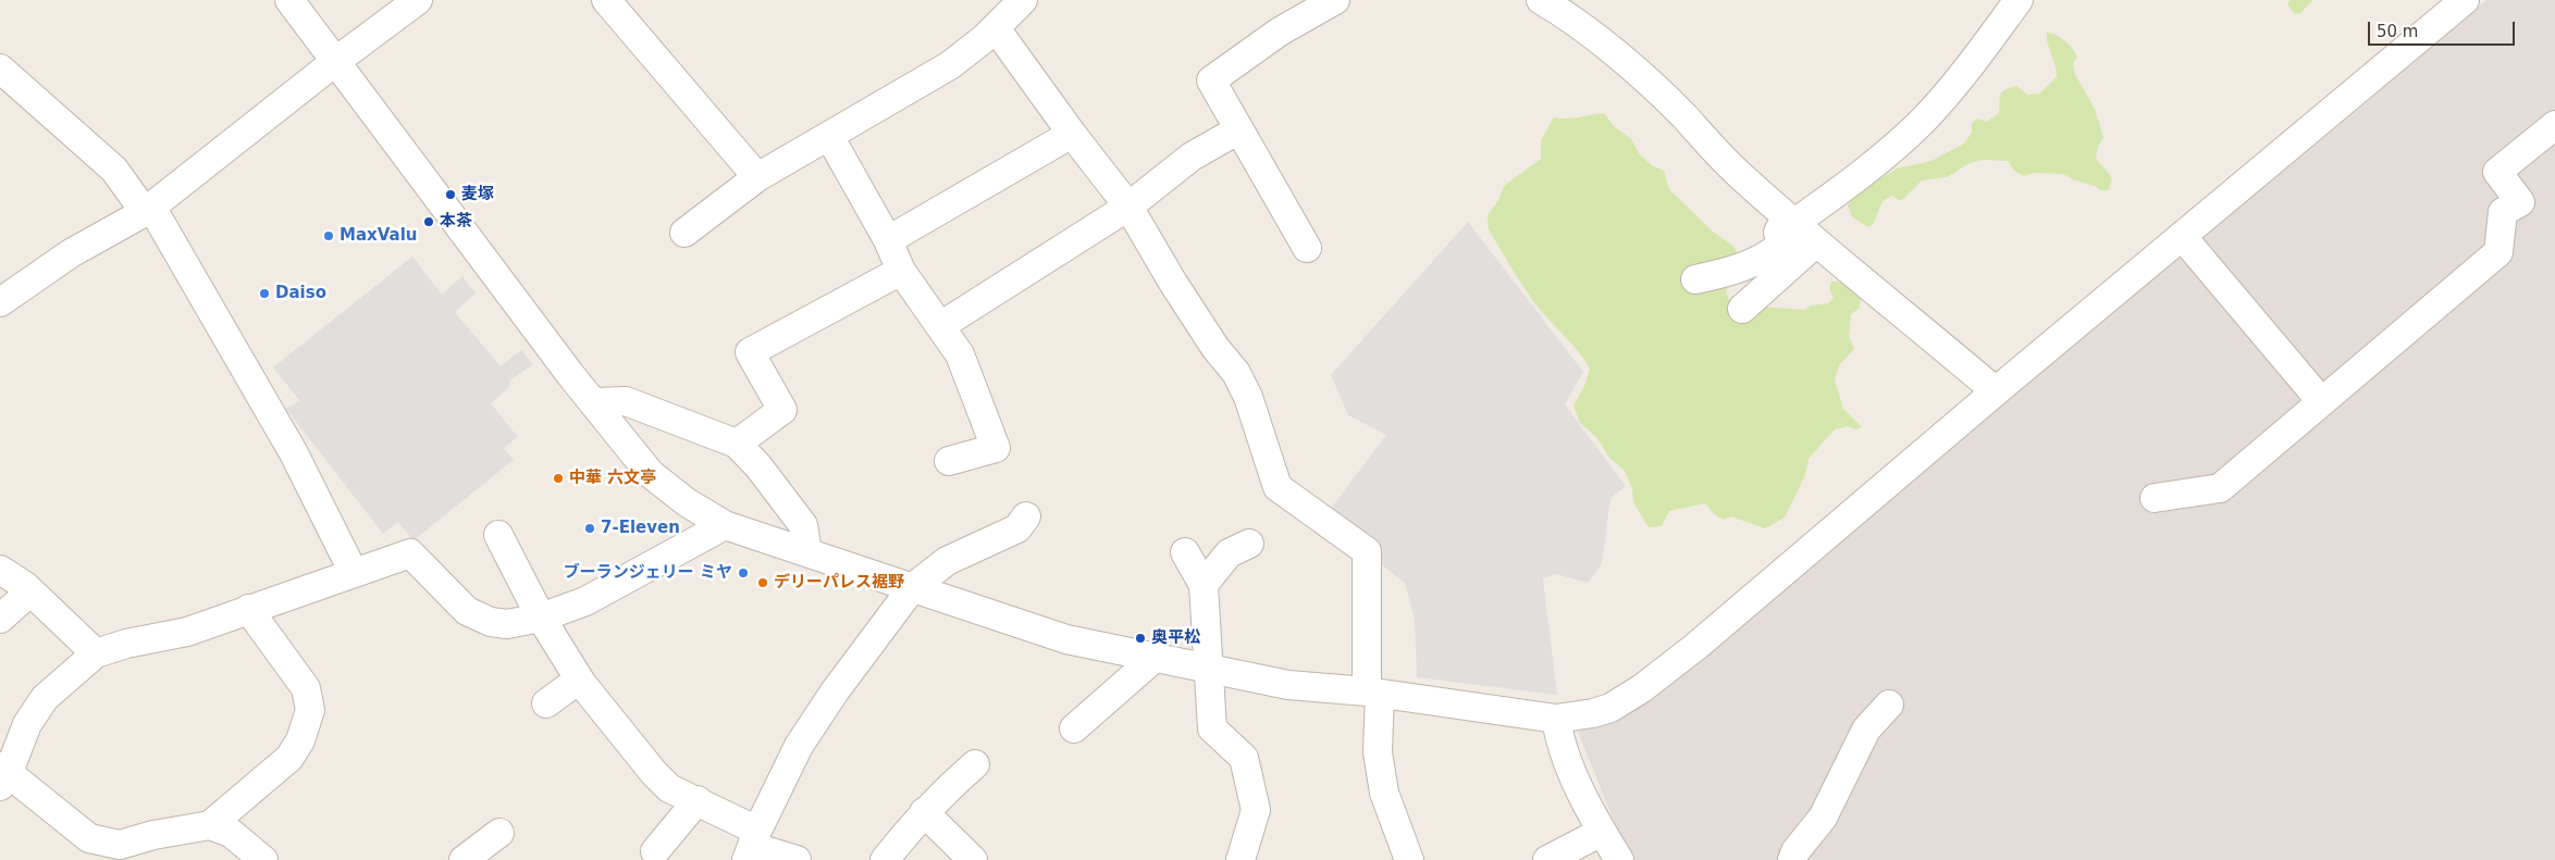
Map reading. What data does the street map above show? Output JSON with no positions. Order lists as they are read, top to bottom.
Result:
{
  "places": [
    "麦塚",
    "本茶",
    "MaxValu",
    "Daiso",
    "中華 六文亭",
    "7-Eleven",
    "ブーランジェリー ミヤ",
    "デリーパレス裾野",
    "奥平松"
  ],
  "scale_bar": "50 m"
}
